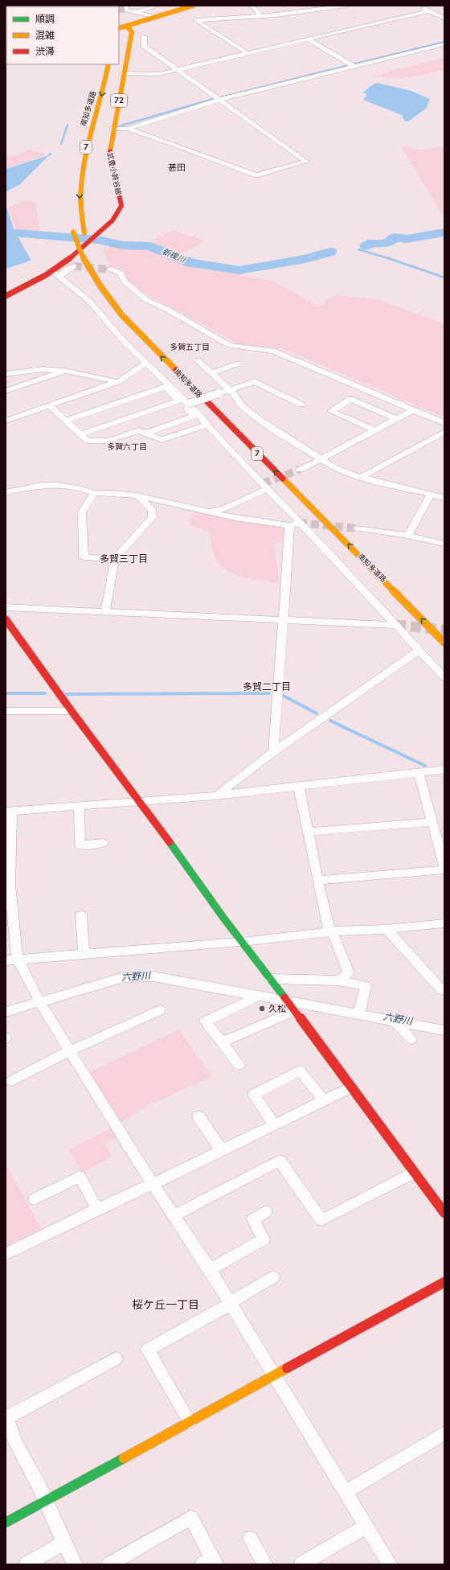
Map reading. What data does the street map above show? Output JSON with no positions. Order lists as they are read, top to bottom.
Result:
{
  "streets": {
    "main road": [
      "72",
      "南知多道路",
      "7",
      "武豊小鈴谷線"
    ]
  },
  "districts": [
    "甚田",
    "多賀五丁目",
    "多賀六丁目",
    "多賀三丁目",
    "多賀二丁目",
    "桜ケ丘一丁目"
  ],
  "water": ["新複川", "六野川"],
  "places": ["久松"],
  "legend": ["順調", "混雑", "渋滞"]
}
